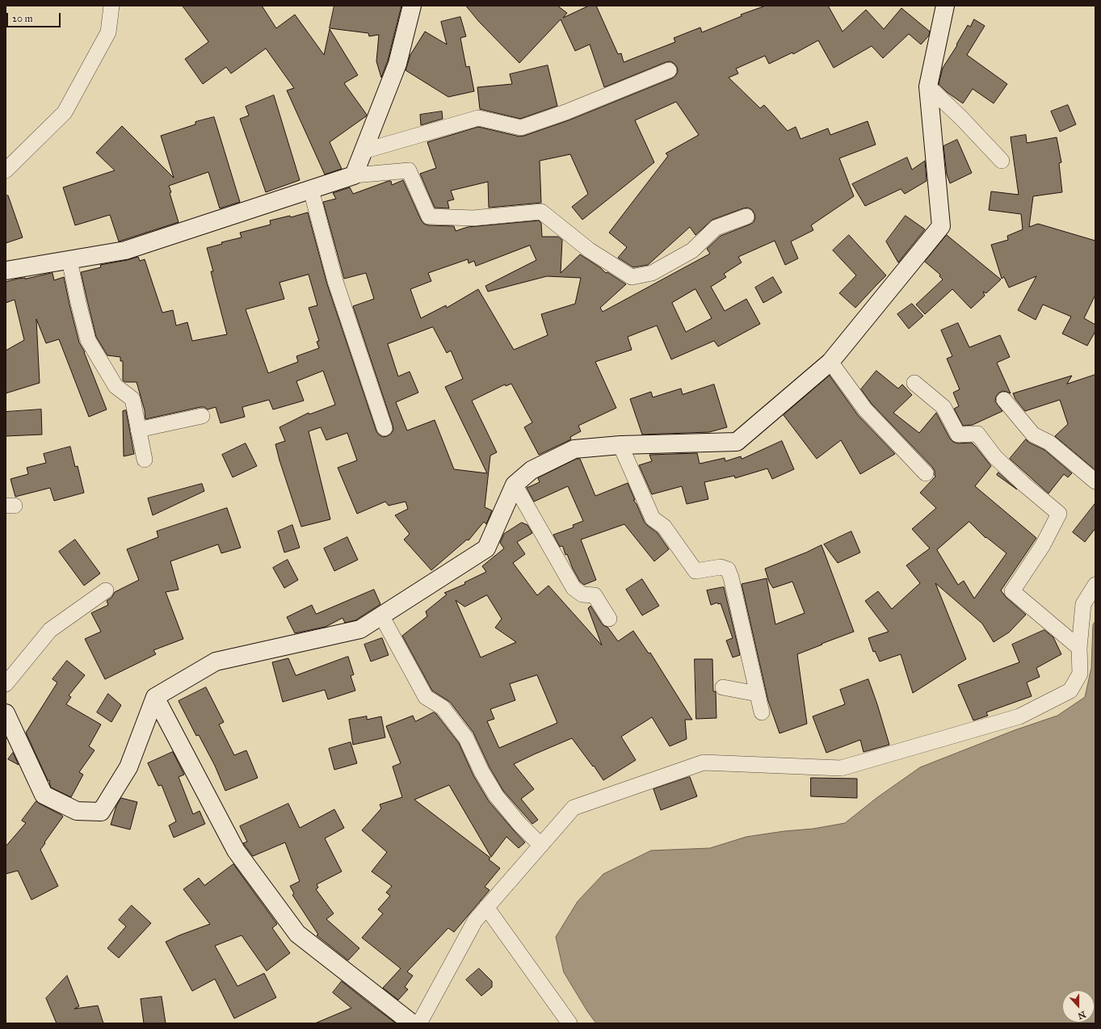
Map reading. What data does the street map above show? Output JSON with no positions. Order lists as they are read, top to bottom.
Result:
{
  "scale_bar": "20 m",
  "north": "bottom"
}
